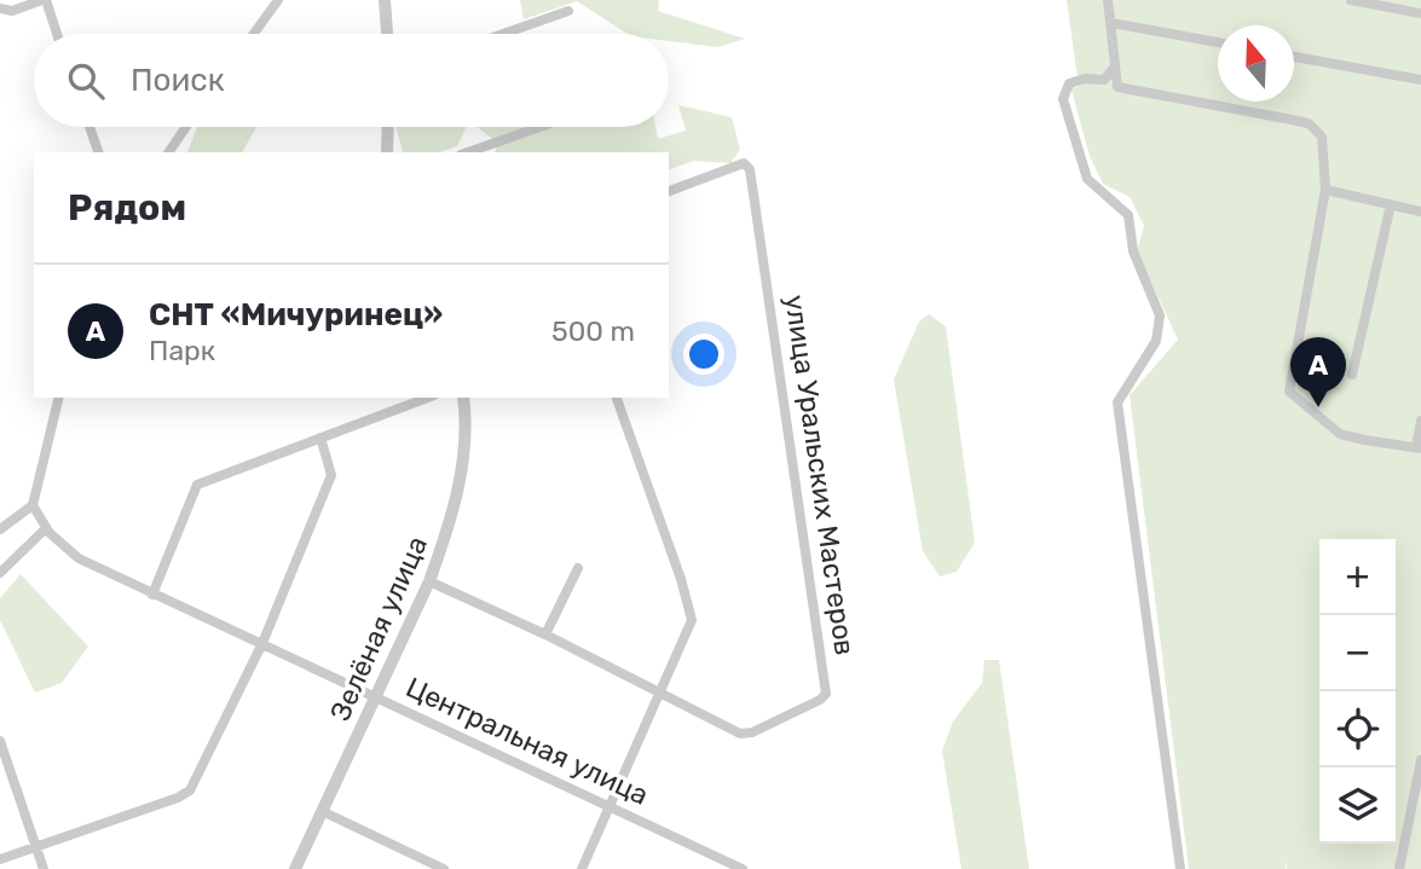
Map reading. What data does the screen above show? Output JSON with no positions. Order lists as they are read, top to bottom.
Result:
{
  "streets": {
    "street": ["улица Уральских Мастеров", "Зелёная улица", "Центральная улица"]
  },
  "crossings": [
    ["Зелёная улица", "Центральная улица"]
  ],
  "north": "top",
  "page": {
    "search": "Поиск",
    "heading": "Рядом",
    "list": [
      {
        "mark": "A",
        "name": "СНТ «Мичуринец»",
        "note": "Парк",
        "value": "500 m"
      }
    ],
    "pins": "A",
    "map_buttons": ["+", "−"]
  }
}
